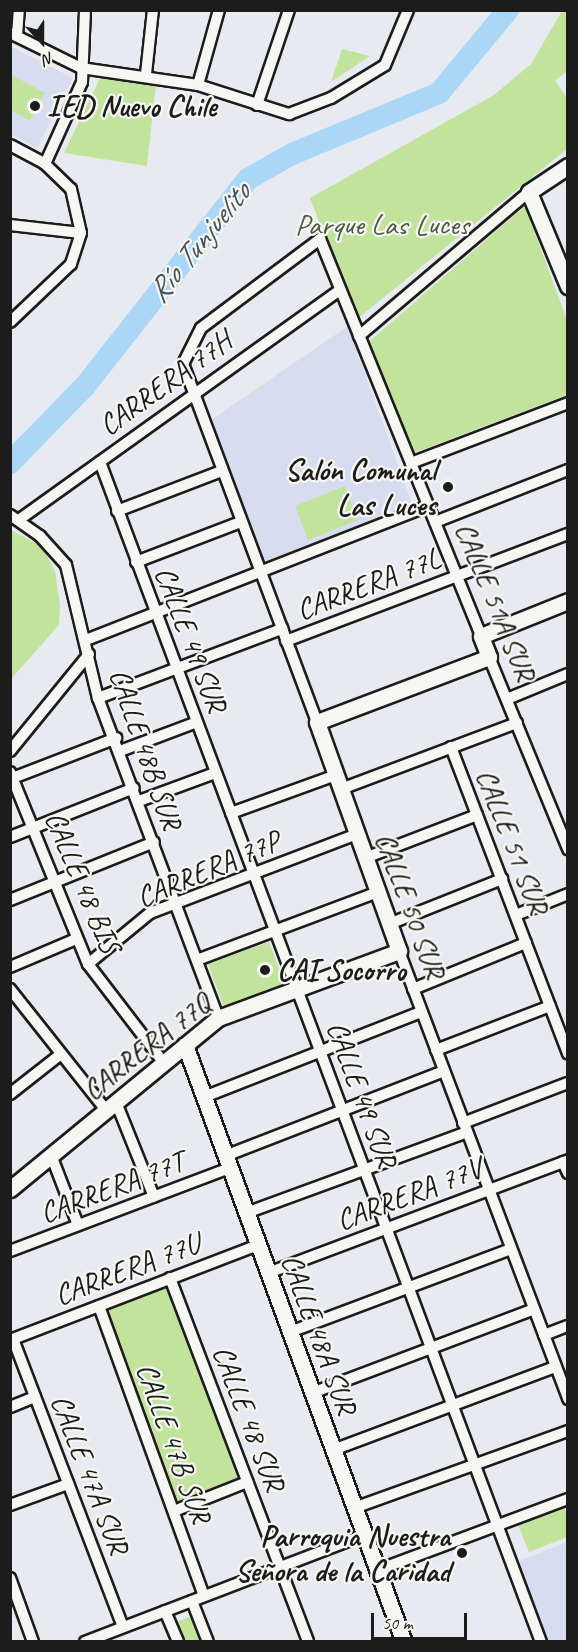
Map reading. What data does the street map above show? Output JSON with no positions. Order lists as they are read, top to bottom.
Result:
{
  "streets": {
    "street": [
      "CARRERA 77H",
      "CARRERA 77L",
      "CALLE 51A SUR",
      "CALLE 49 SUR",
      "CALLE 48B SUR",
      "CALLE 51 SUR",
      "CARRERA 77P",
      "CALLE 48 BIS",
      "CALLE 50 SUR",
      "CARRERA 77Q",
      "CARRERA 77T",
      "CARRERA 77V",
      "CARRERA 77U",
      "CALLE 48A SUR",
      "CALLE 48 SUR",
      "CALLE 47B SUR",
      "CALLE 47A SUR"
    ]
  },
  "crossings": [
    ["CARRERA 77H", "CALLE 51A SUR"],
    ["CARRERA 77H", "CALLE 49 SUR"],
    ["CARRERA 77H", "CALLE 48B SUR"],
    ["CARRERA 77H", "CALLE 50 SUR"],
    ["CARRERA 77L", "CALLE 51A SUR"],
    ["CARRERA 77L", "CALLE 49 SUR"],
    ["CARRERA 77L", "CALLE 48B SUR"],
    ["CARRERA 77L", "CALLE 50 SUR"],
    ["CALLE 51A SUR", "CALLE 50 SUR"],
    ["CALLE 49 SUR", "CARRERA 77P"],
    ["CALLE 49 SUR", "CARRERA 77Q"],
    ["CALLE 49 SUR", "CARRERA 77T"],
    ["CALLE 49 SUR", "CARRERA 77V"],
    ["CALLE 48B SUR", "CARRERA 77P"],
    ["CALLE 48B SUR", "CARRERA 77Q"],
    ["CARRERA 77P", "CALLE 48 BIS"],
    ["CARRERA 77P", "CALLE 50 SUR"],
    ["CALLE 48 BIS", "CARRERA 77Q"],
    ["CALLE 50 SUR", "CARRERA 77Q"],
    ["CALLE 50 SUR", "CARRERA 77T"],
    ["CALLE 50 SUR", "CARRERA 77V"],
    ["CARRERA 77Q", "CALLE 48A SUR"],
    ["CARRERA 77T", "CALLE 48A SUR"],
    ["CARRERA 77V", "CALLE 48A SUR"],
    ["CARRERA 77U", "CALLE 48A SUR"],
    ["CARRERA 77U", "CALLE 48 SUR"],
    ["CARRERA 77U", "CALLE 47B SUR"],
    ["CARRERA 77U", "CALLE 47A SUR"]
  ],
  "water": ["Río Tunjuelito"],
  "parks": ["Parque Las Luces"],
  "places": [
    "IED Nuevo Chile",
    "Salón Comunal Las Luces",
    "CAI Socorro",
    "Parroquia Nuestra Señora de la Caridad"
  ],
  "scale_bar": "50 m",
  "north": "bottom"
}
